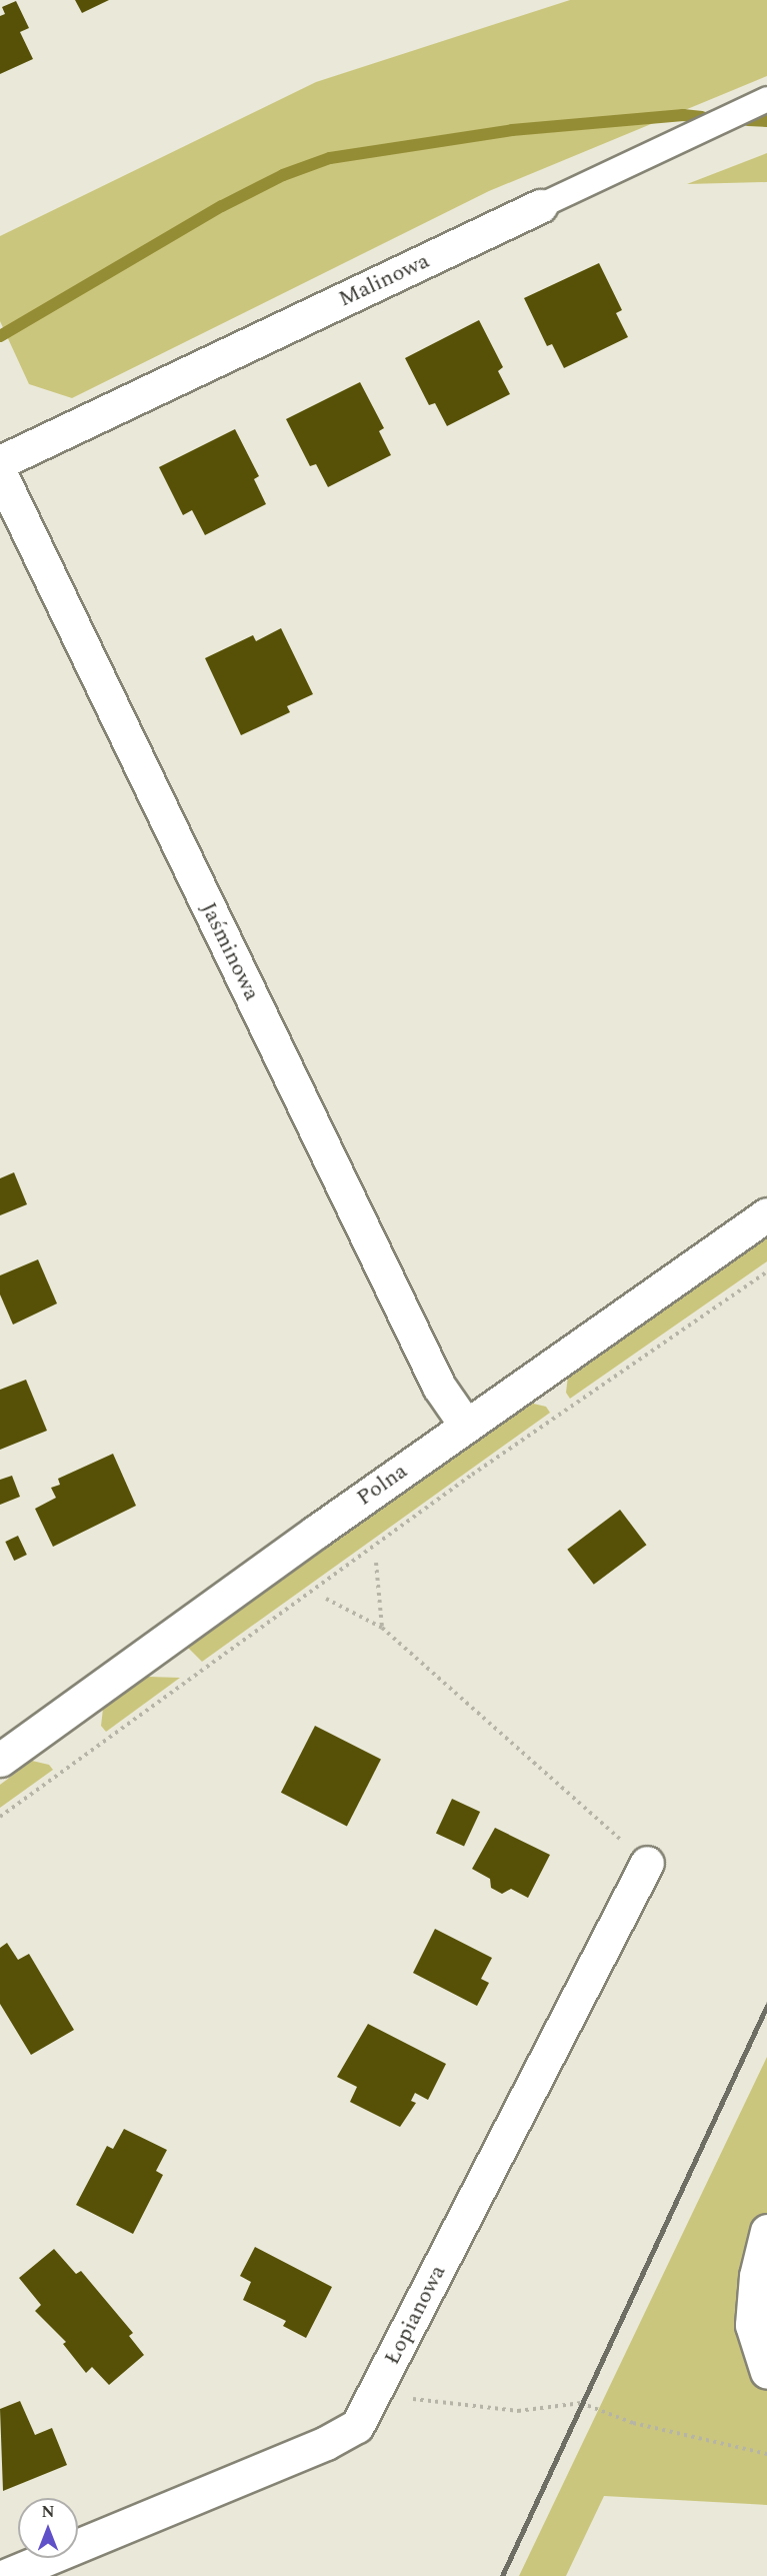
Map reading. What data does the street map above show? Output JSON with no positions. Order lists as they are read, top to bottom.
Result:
{
  "streets": {
    "street": [
      "Malinowa",
      "Jaśminowa",
      "Polna",
      "Łopianowa"
    ]
  },
  "crossings": [
    ["Jaśminowa", "Polna"]
  ],
  "north": "top"
}
